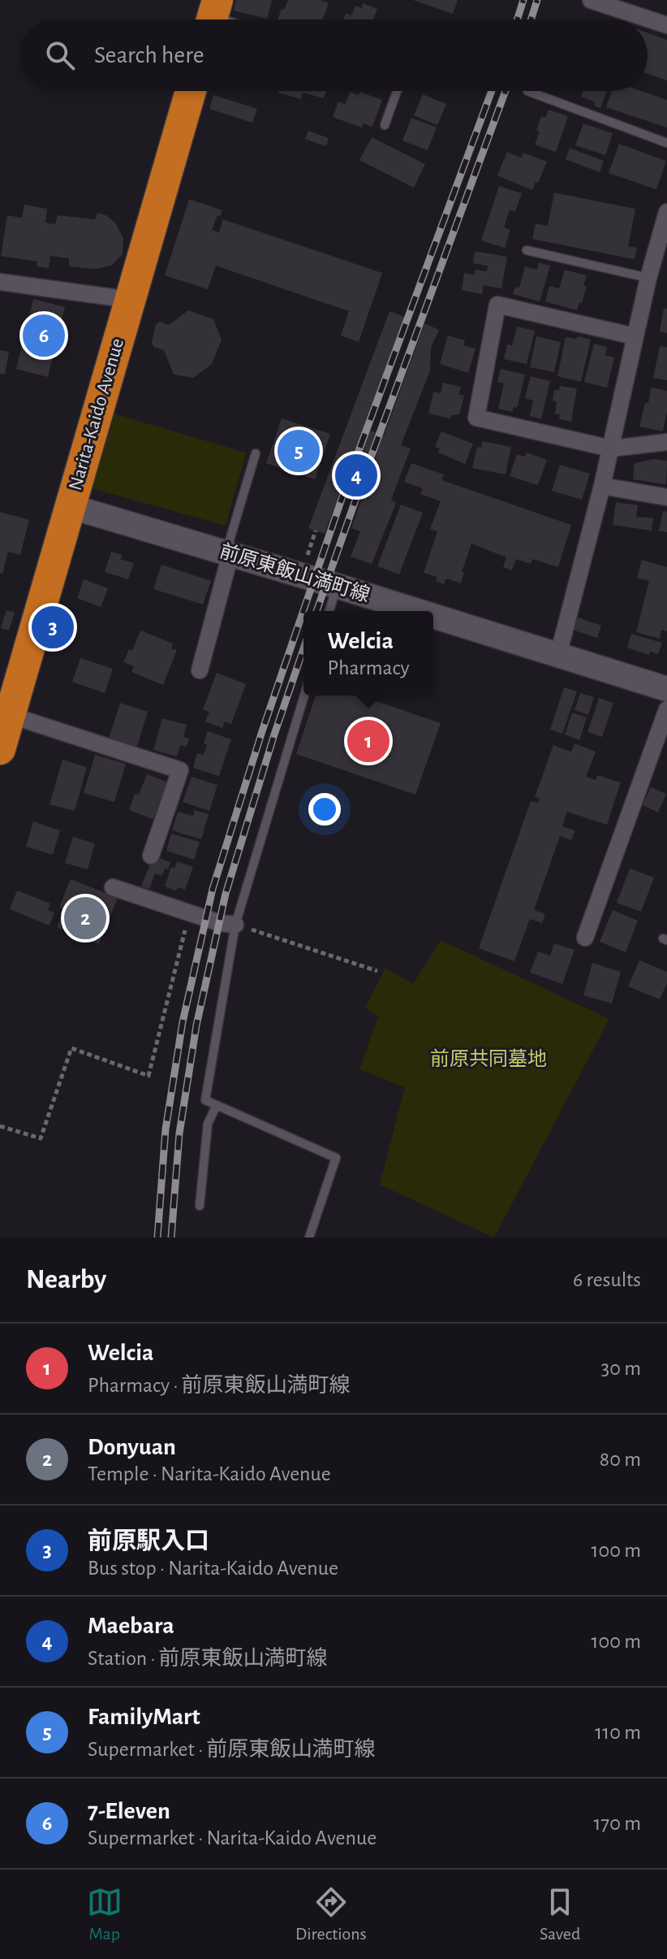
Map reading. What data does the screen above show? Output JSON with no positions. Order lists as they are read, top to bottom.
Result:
{
  "streets": {
    "highway": ["Narita-Kaido Avenue"],
    "street": ["前原東飯山満町線"]
  },
  "crossings": [
    ["Narita-Kaido Avenue", "前原東飯山満町線"]
  ],
  "parks": ["前原共同墓地"],
  "page": {
    "search": "Search here",
    "pins": [
      "6",
      "5",
      "4",
      "3",
      "1",
      "2"
    ],
    "popup": ["Welcia", "Pharmacy"],
    "heading": ["Nearby", "6 results"],
    "list": [
      {
        "mark": "1",
        "name": "Welcia",
        "note": "Pharmacy · 前原東飯山満町線",
        "value": "30 m"
      },
      {
        "mark": "2",
        "name": "Donyuan",
        "note": "Temple · Narita-Kaido Avenue",
        "value": "80 m"
      },
      {
        "mark": "3",
        "name": "前原駅入口",
        "note": "Bus stop · Narita-Kaido Avenue",
        "value": "100 m"
      },
      {
        "mark": "4",
        "name": "Maebara",
        "note": "Station · 前原東飯山満町線",
        "value": "100 m"
      },
      {
        "mark": "5",
        "name": "FamilyMart",
        "note": "Supermarket · 前原東飯山満町線",
        "value": "110 m"
      },
      {
        "mark": "6",
        "name": "7-Eleven",
        "note": "Supermarket · Narita-Kaido Avenue",
        "value": "170 m"
      }
    ],
    "nav": ["Map", "Directions", "Saved"]
  }
}
